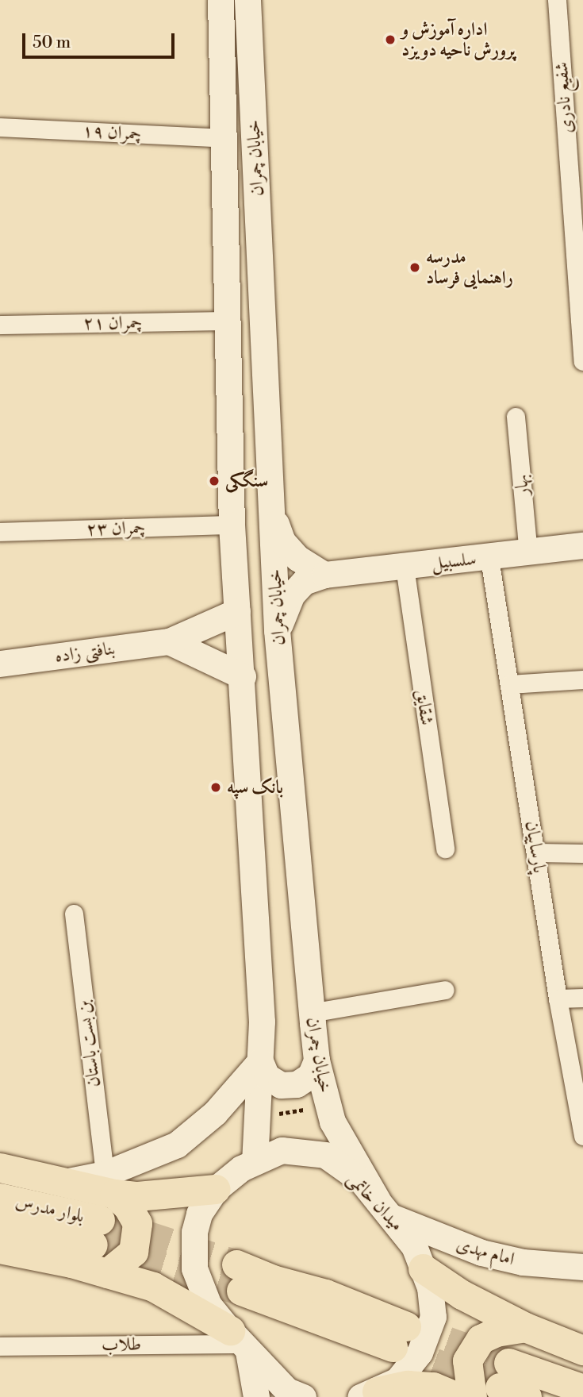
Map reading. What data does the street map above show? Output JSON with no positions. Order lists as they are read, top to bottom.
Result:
{
  "streets": {
    "main road": [
      "خیابان چمران",
      "سلسبیل",
      "بنافتی زاده",
      "میدان خاتمی",
      "بلوار مدرس",
      "امام مهدی"
    ],
    "street": [
      "شفیع نادری",
      "چمران ۱۹",
      "چمران ۲۱",
      "بهار",
      "چمران ۲۳",
      "شقایق",
      "پارساییان",
      "بن بست باستان",
      "طلاب"
    ]
  },
  "crossings": [
    ["چمران ۱۹", "خیابان چمران"],
    ["خیابان چمران", "چمران ۲۱"],
    ["خیابان چمران", "چمران ۲۳"],
    ["خیابان چمران", "سلسبیل"],
    ["خیابان چمران", "بنافتی زاده"],
    ["خیابان چمران", "میدان خاتمی"],
    ["خیابان چمران", "امام مهدی"],
    ["بهار", "سلسبیل"],
    ["سلسبیل", "شقایق"],
    ["سلسبیل", "پارساییان"],
    ["میدان خاتمی", "امام مهدی"],
    ["میدان خاتمی", "طلاب"]
  ],
  "places": [
    "اداره آموزش و پرورش ناحیه دو یزد",
    "مدرسه راهنمایی فرساد",
    "سنگکی",
    "بانک سپه"
  ],
  "scale_bar": "50 m"
}
